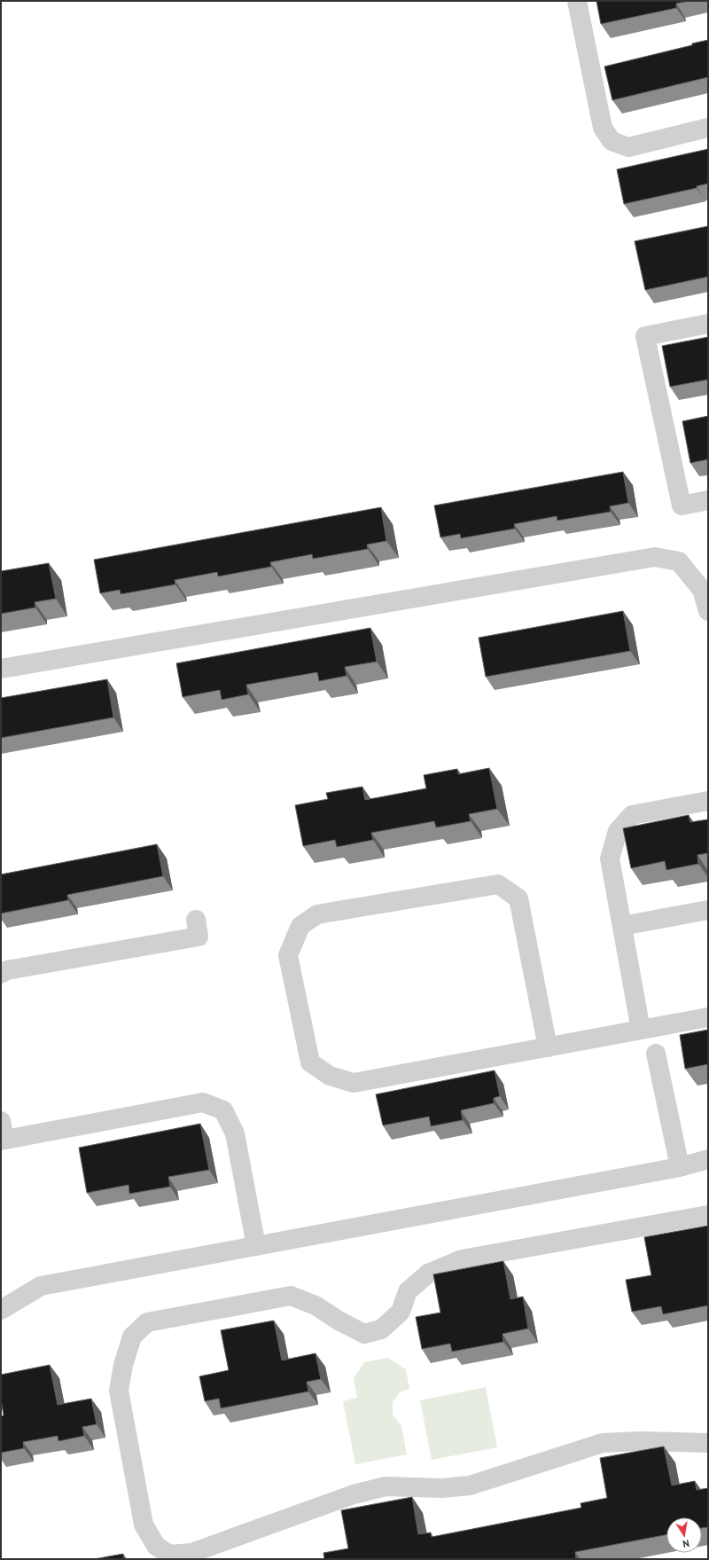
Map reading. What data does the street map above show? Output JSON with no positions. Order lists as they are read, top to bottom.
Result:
{
  "north": "bottom"
}
